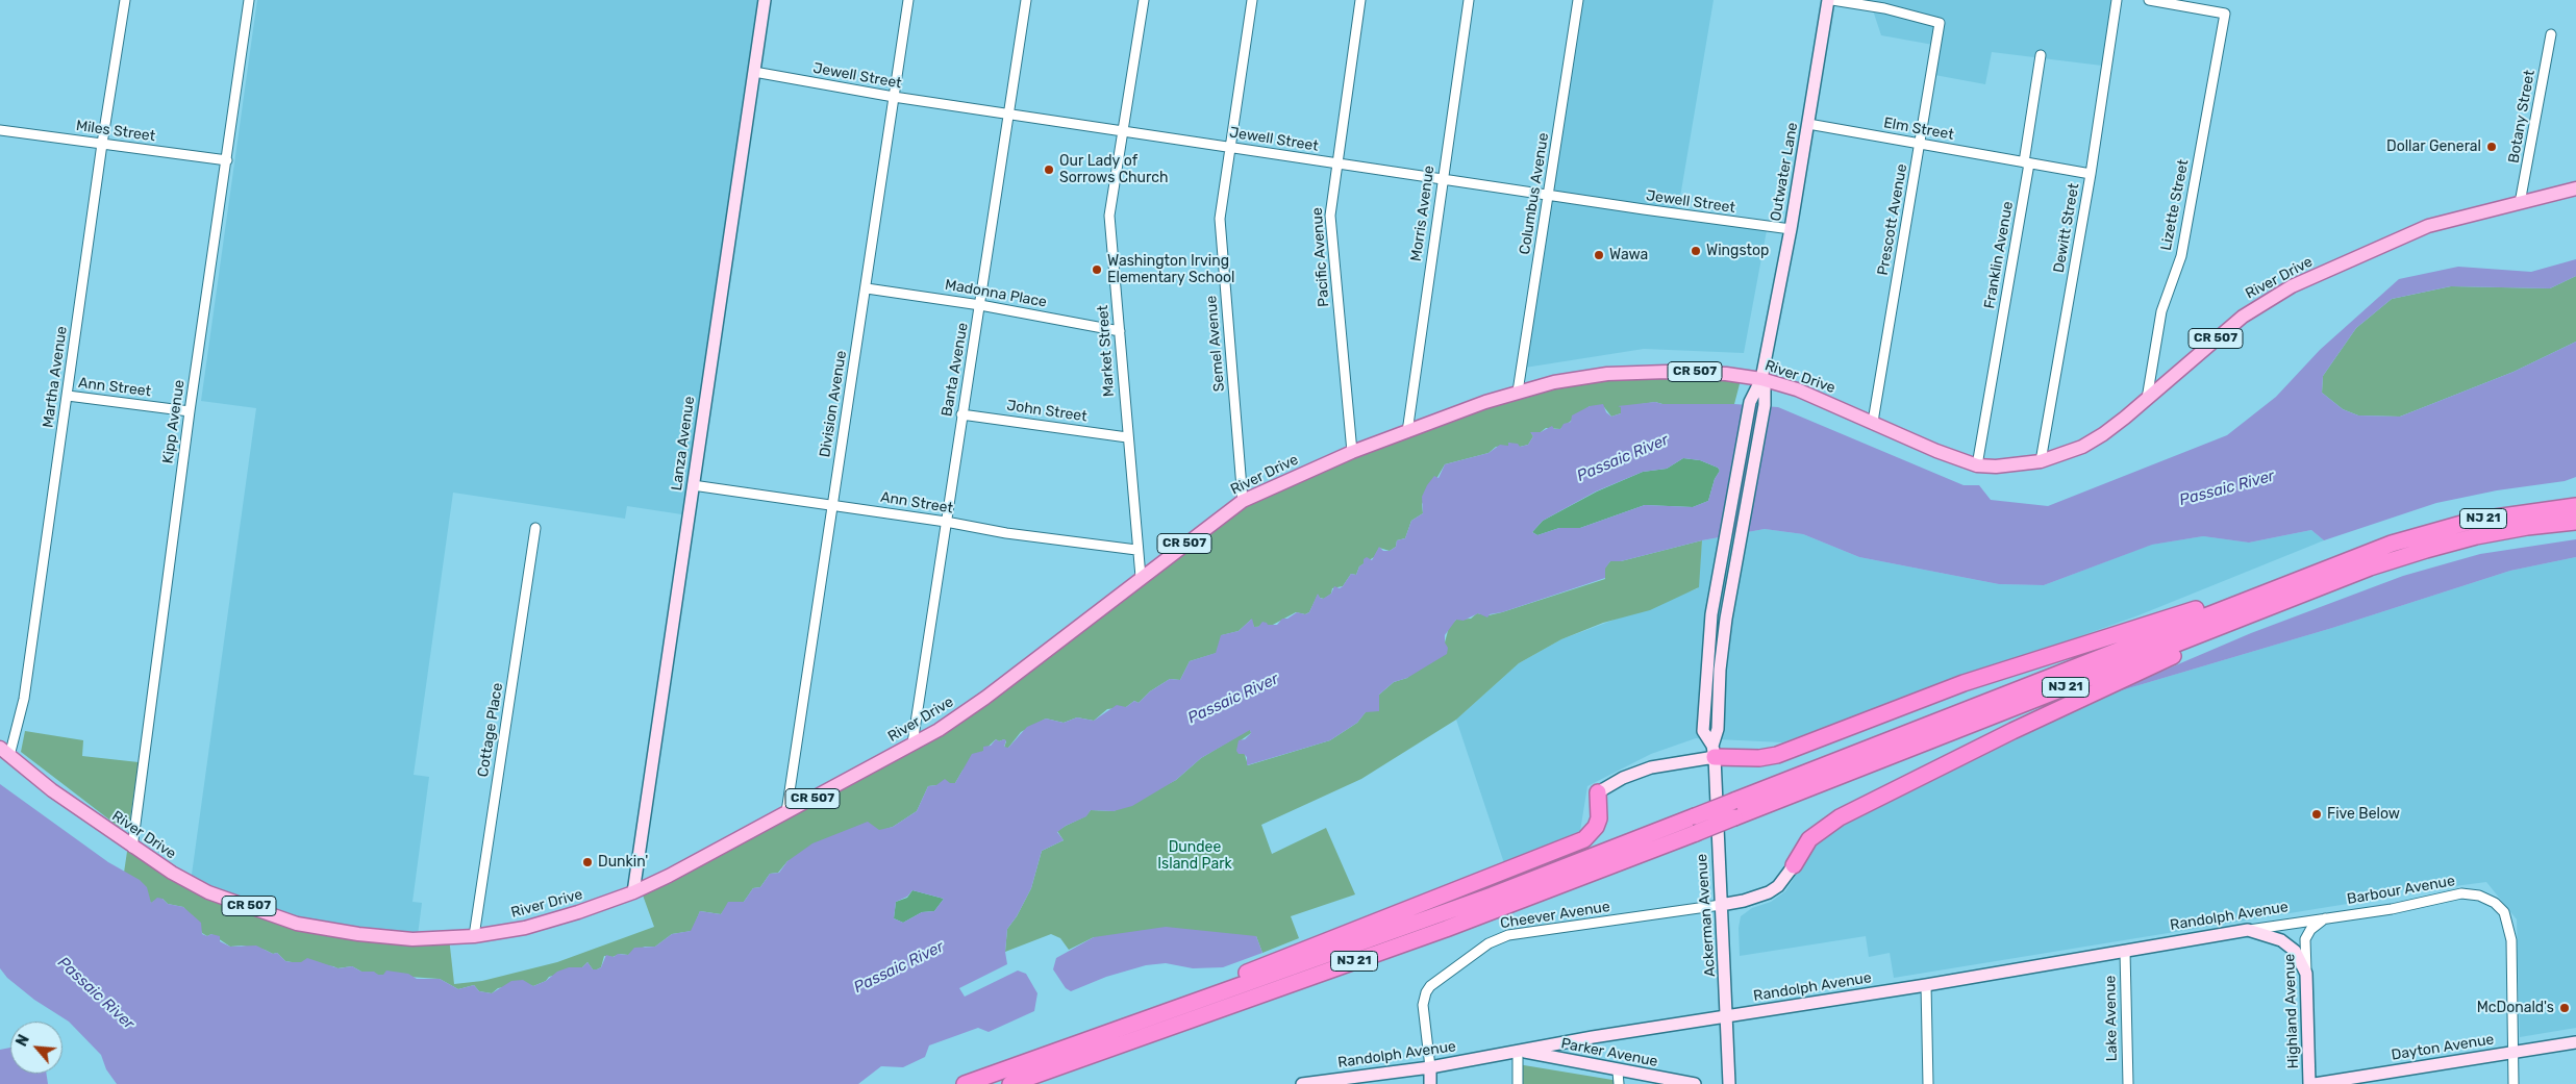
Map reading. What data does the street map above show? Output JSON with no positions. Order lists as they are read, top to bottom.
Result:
{
  "streets": {
    "highway": ["NJ 21"],
    "main road": ["River Drive", "CR 507"],
    "street": [
      "Jewell Street",
      "Botany Street",
      "Elm Street",
      "Miles Street",
      "Outwater Lane",
      "Columbus Avenue",
      "Lizette Street",
      "Morris Avenue",
      "Prescott Avenue",
      "Dewitt Street",
      "Franklin Avenue",
      "Pacific Avenue",
      "Madonna Place",
      "Semel Avenue",
      "Market Street",
      "Banta Avenue",
      "Martha Avenue",
      "Ann Street",
      "Division Avenue",
      "John Street",
      "Kipp Avenue",
      "Lanza Avenue",
      "Cottage Place",
      "Barbour Avenue",
      "Cheever Avenue",
      "Ackerman Avenue",
      "Randolph Avenue",
      "Highland Avenue",
      "Lake Avenue",
      "Dayton Avenue",
      "Parker Avenue"
    ]
  },
  "crossings": [
    ["Jewell Street", "Outwater Lane"],
    ["Jewell Street", "Columbus Avenue"],
    ["Jewell Street", "Morris Avenue"],
    ["Jewell Street", "Pacific Avenue"],
    ["Jewell Street", "Semel Avenue"],
    ["Jewell Street", "Market Street"],
    ["Jewell Street", "Banta Avenue"],
    ["Jewell Street", "Division Avenue"],
    ["Jewell Street", "Lanza Avenue"],
    ["Botany Street", "River Drive"],
    ["Elm Street", "Outwater Lane"],
    ["Elm Street", "Prescott Avenue"],
    ["Elm Street", "Dewitt Street"],
    ["Elm Street", "Franklin Avenue"],
    ["Miles Street", "Martha Avenue"],
    ["Miles Street", "Kipp Avenue"],
    ["Outwater Lane", "River Drive"],
    ["Outwater Lane", "Ackerman Avenue"],
    ["Columbus Avenue", "River Drive"],
    ["Lizette Street", "River Drive"],
    ["Morris Avenue", "River Drive"],
    ["Prescott Avenue", "River Drive"],
    ["Dewitt Street", "River Drive"],
    ["Franklin Avenue", "River Drive"],
    ["Pacific Avenue", "River Drive"],
    ["River Drive", "Semel Avenue"],
    ["River Drive", "Market Street"],
    ["River Drive", "Banta Avenue"],
    ["River Drive", "Martha Avenue"],
    ["River Drive", "Division Avenue"],
    ["River Drive", "Kipp Avenue"],
    ["River Drive", "Lanza Avenue"],
    ["River Drive", "Cottage Place"],
    ["Madonna Place", "Market Street"],
    ["Madonna Place", "Banta Avenue"],
    ["Madonna Place", "Division Avenue"],
    ["Market Street", "Ann Street"],
    ["Market Street", "John Street"],
    ["Banta Avenue", "Ann Street"],
    ["Banta Avenue", "John Street"],
    ["Martha Avenue", "Ann Street"],
    ["Ann Street", "Division Avenue"],
    ["Ann Street", "Kipp Avenue"],
    ["Ann Street", "Lanza Avenue"],
    ["Barbour Avenue", "Randolph Avenue"],
    ["Barbour Avenue", "Highland Avenue"],
    ["Barbour Avenue", "Dayton Avenue"],
    ["Cheever Avenue", "Ackerman Avenue"],
    ["Cheever Avenue", "Randolph Avenue"],
    ["Ackerman Avenue", "Randolph Avenue"],
    ["Randolph Avenue", "Highland Avenue"],
    ["Randolph Avenue", "Lake Avenue"],
    ["Randolph Avenue", "Parker Avenue"]
  ],
  "water": ["Passaic River"],
  "parks": ["Dundee Island Park"],
  "places": [
    "Dollar General",
    "Our Lady of Sorrows Church",
    "Wingstop",
    "Wawa",
    "Washington Irving Elementary School",
    "Five Below",
    "Dunkin'",
    "McDonald's"
  ],
  "north": "top left"
}
